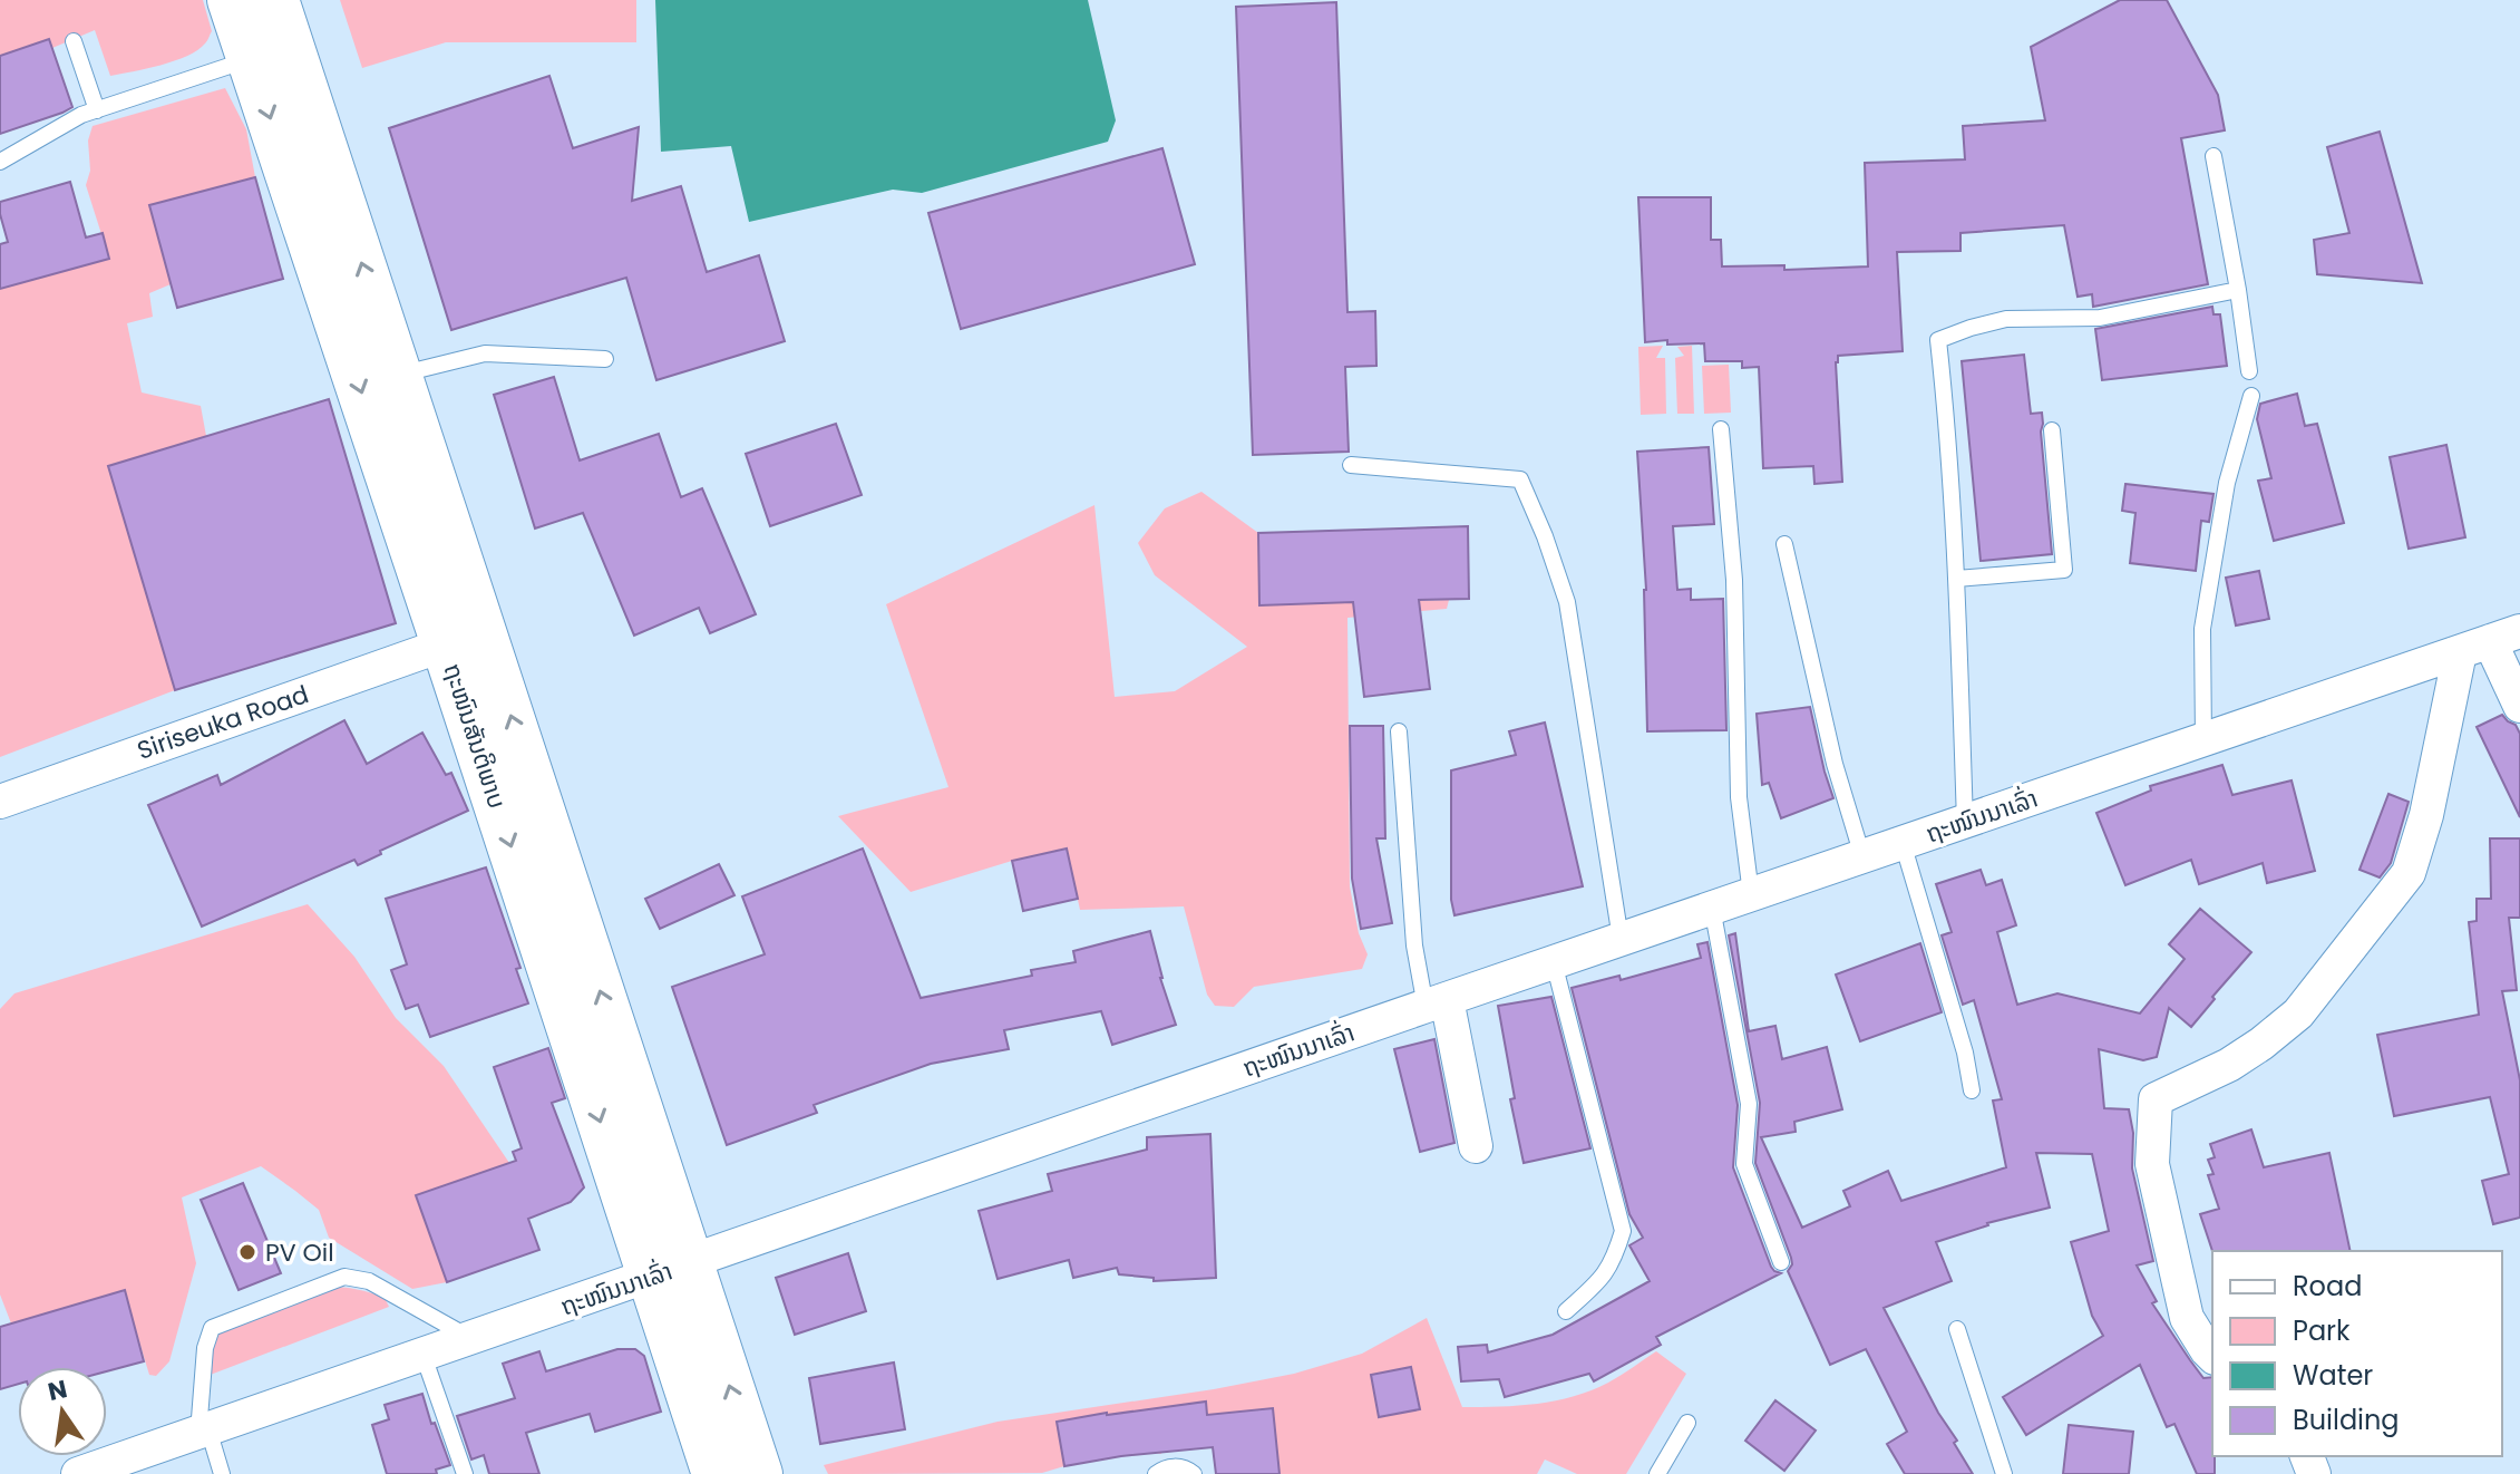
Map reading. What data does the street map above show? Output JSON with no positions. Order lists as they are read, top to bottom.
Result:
{
  "streets": {
    "street": ["Siriseuka Road", "ຖະໜົນສັນຕິພາບ", "ຖະໜົນນາເລົ່າ"]
  },
  "crossings": [
    ["Siriseuka Road", "ຖະໜົນສັນຕິພາບ"],
    ["ຖະໜົນສັນຕິພາບ", "ຖະໜົນນາເລົ່າ"]
  ],
  "places": ["PV Oil"],
  "legend": [
    "Road",
    "Park",
    "Water",
    "Building"
  ],
  "north": "top"
}
